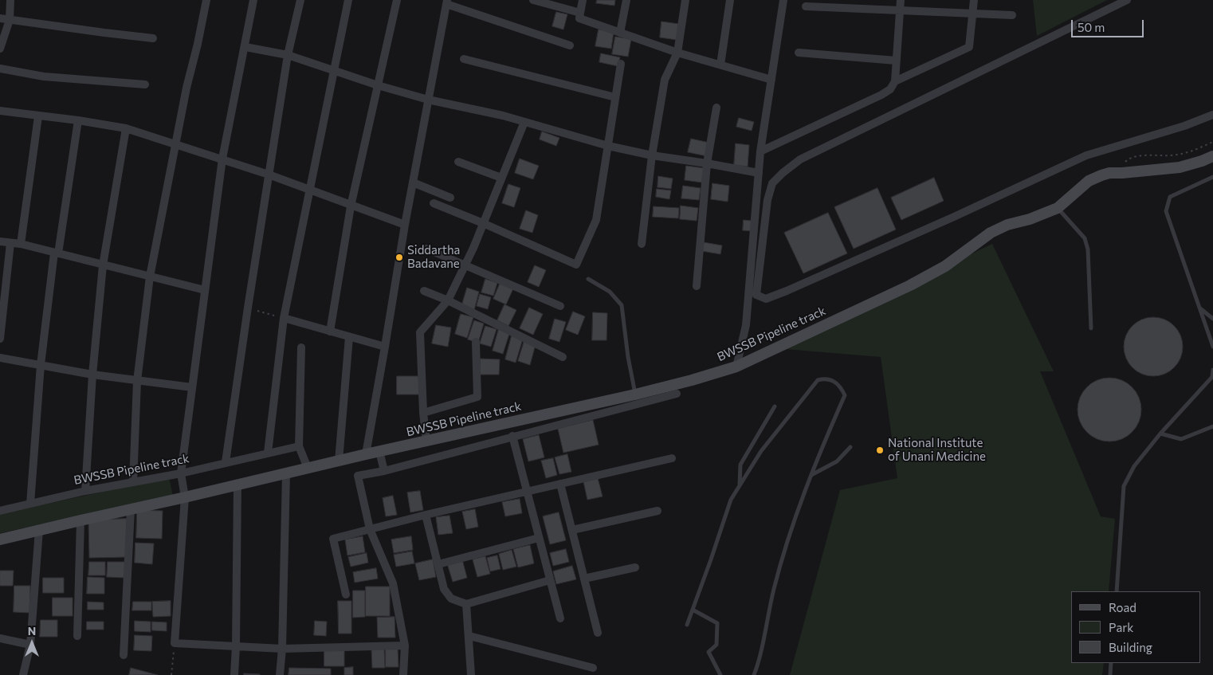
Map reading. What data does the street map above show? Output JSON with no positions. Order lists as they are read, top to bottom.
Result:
{
  "streets": {
    "street": ["BWSSB Pipeline track"]
  },
  "places": ["Siddartha Badavane", "National Institute of Unani Medicine"],
  "legend": ["Road", "Park", "Building"],
  "scale_bar": "50 m",
  "north": "top"
}
